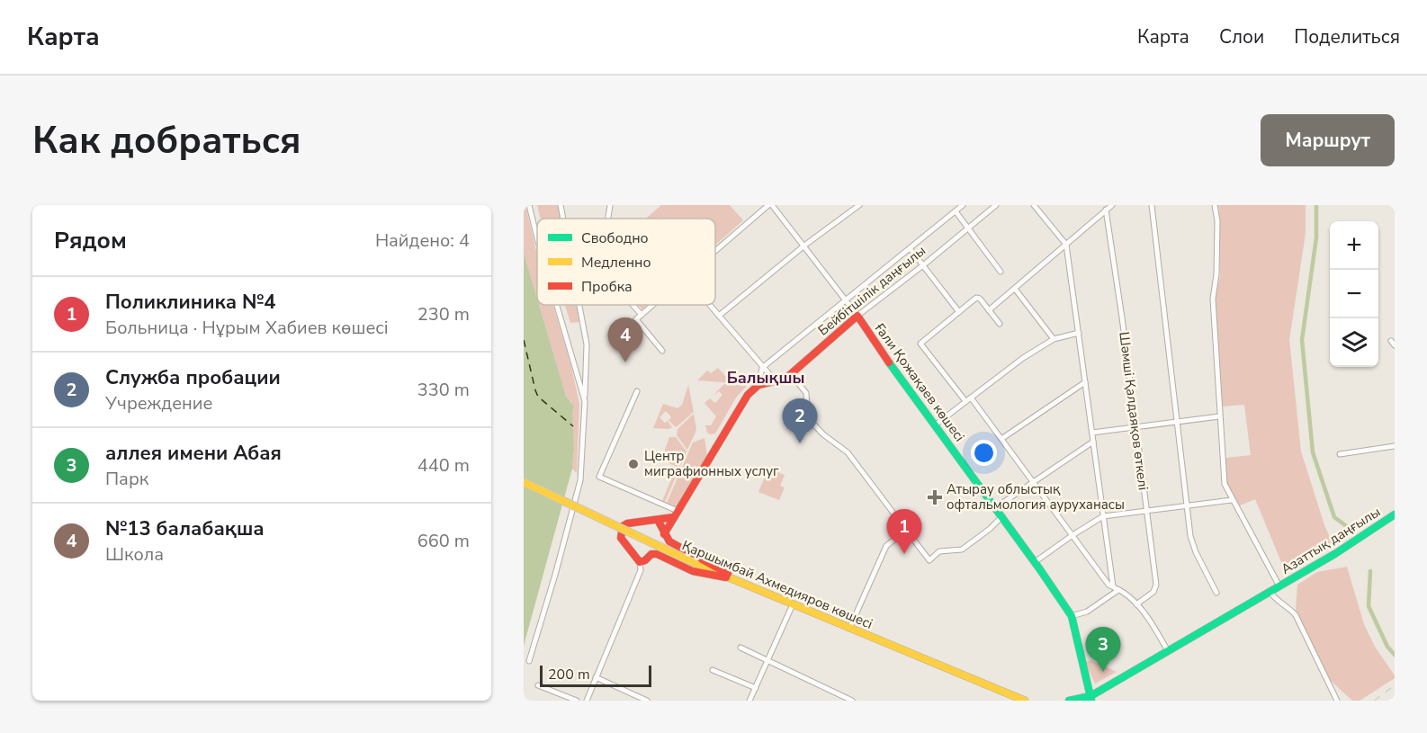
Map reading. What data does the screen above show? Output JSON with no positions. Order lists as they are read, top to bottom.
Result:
{
  "streets": {
    "street": [
      "Бейбітшілік даңғылы",
      "Ғали Қожақаев көшесі",
      "Шәмші Қалдаяқов өткелі",
      "Азаттық даңғылы",
      "Қаршымбай Ахмедияров көшесі"
    ]
  },
  "crossings": [
    ["Бейбітшілік даңғылы", "Ғали Қожақаев көшесі"]
  ],
  "districts": ["Балықшы"],
  "places": {
    "other": ["Центр миграфионных услуг"],
    "health": ["Атырау облыстық офтальмология ауруханасы"]
  },
  "legend": ["Свободно", "Медленно", "Пробка"],
  "scale_bar": "200 m",
  "page": {
    "header": "Карта",
    "nav": ["Карта", "Слои", "Поделиться"],
    "buttons": "Маршрут",
    "title": "Как добраться",
    "heading": ["Рядом", "Найдено: 4"],
    "map_buttons": ["+", "−"],
    "list": [
      {
        "mark": "1",
        "name": "Поликлиника №4",
        "note": "Больница · Нұрым Хабиев көшесі",
        "value": "230 m"
      },
      {
        "mark": "2",
        "name": "Служба пробации",
        "note": "Учреждение",
        "value": "330 m"
      },
      {
        "mark": "3",
        "name": "аллея имени Абая",
        "note": "Парк",
        "value": "440 m"
      },
      {
        "mark": "4",
        "name": "№13 балабақша",
        "note": "Школа",
        "value": "660 m"
      }
    ],
    "pins": [
      "4",
      "2",
      "1",
      "3"
    ],
    "scale": "200 m"
  }
}
